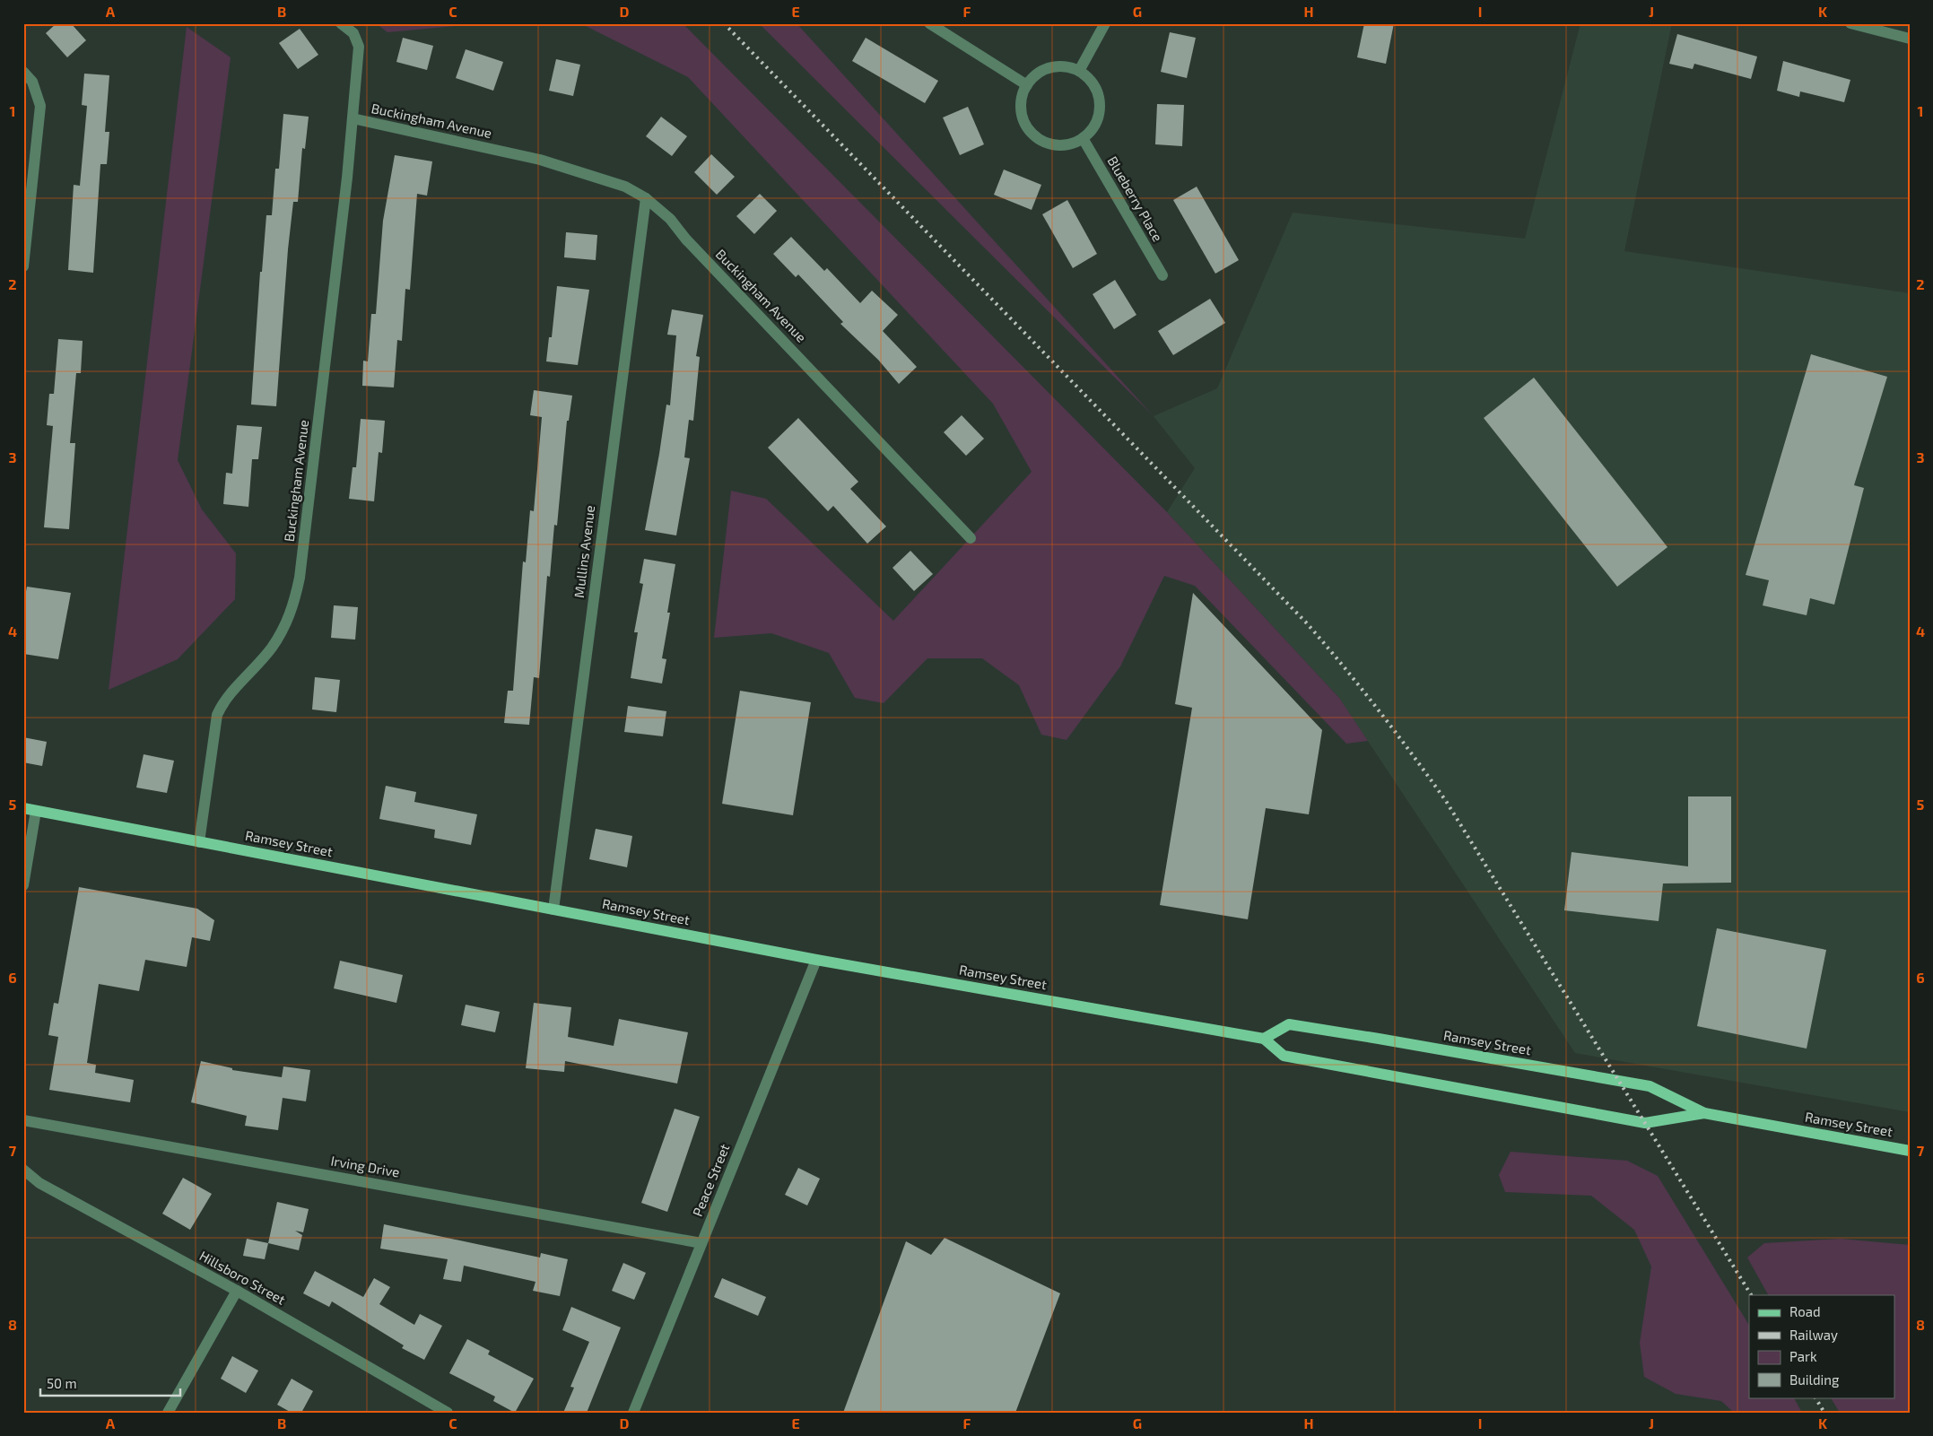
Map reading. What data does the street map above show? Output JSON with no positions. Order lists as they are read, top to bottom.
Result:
{
  "streets": {
    "main road": ["Ramsey Street"],
    "street": [
      "Buckingham Avenue",
      "Blueberry Place",
      "Mullins Avenue",
      "Irving Drive",
      "Peace Street",
      "Hillsboro Street"
    ]
  },
  "crossings": [
    ["Buckingham Avenue", "Mullins Avenue"],
    ["Buckingham Avenue", "Ramsey Street"],
    ["Mullins Avenue", "Ramsey Street"],
    ["Ramsey Street", "Peace Street"],
    ["Irving Drive", "Peace Street"]
  ],
  "legend": [
    "Road",
    "Railway",
    "Park",
    "Building"
  ],
  "scale_bar": "50 m",
  "grid": {
    "columns": [
      "A",
      "B",
      "C",
      "D",
      "E",
      "F",
      "G",
      "H",
      "I",
      "J",
      "K"
    ],
    "rows": [
      "1",
      "2",
      "3",
      "4",
      "5",
      "6",
      "7",
      "8"
    ]
  }
}
